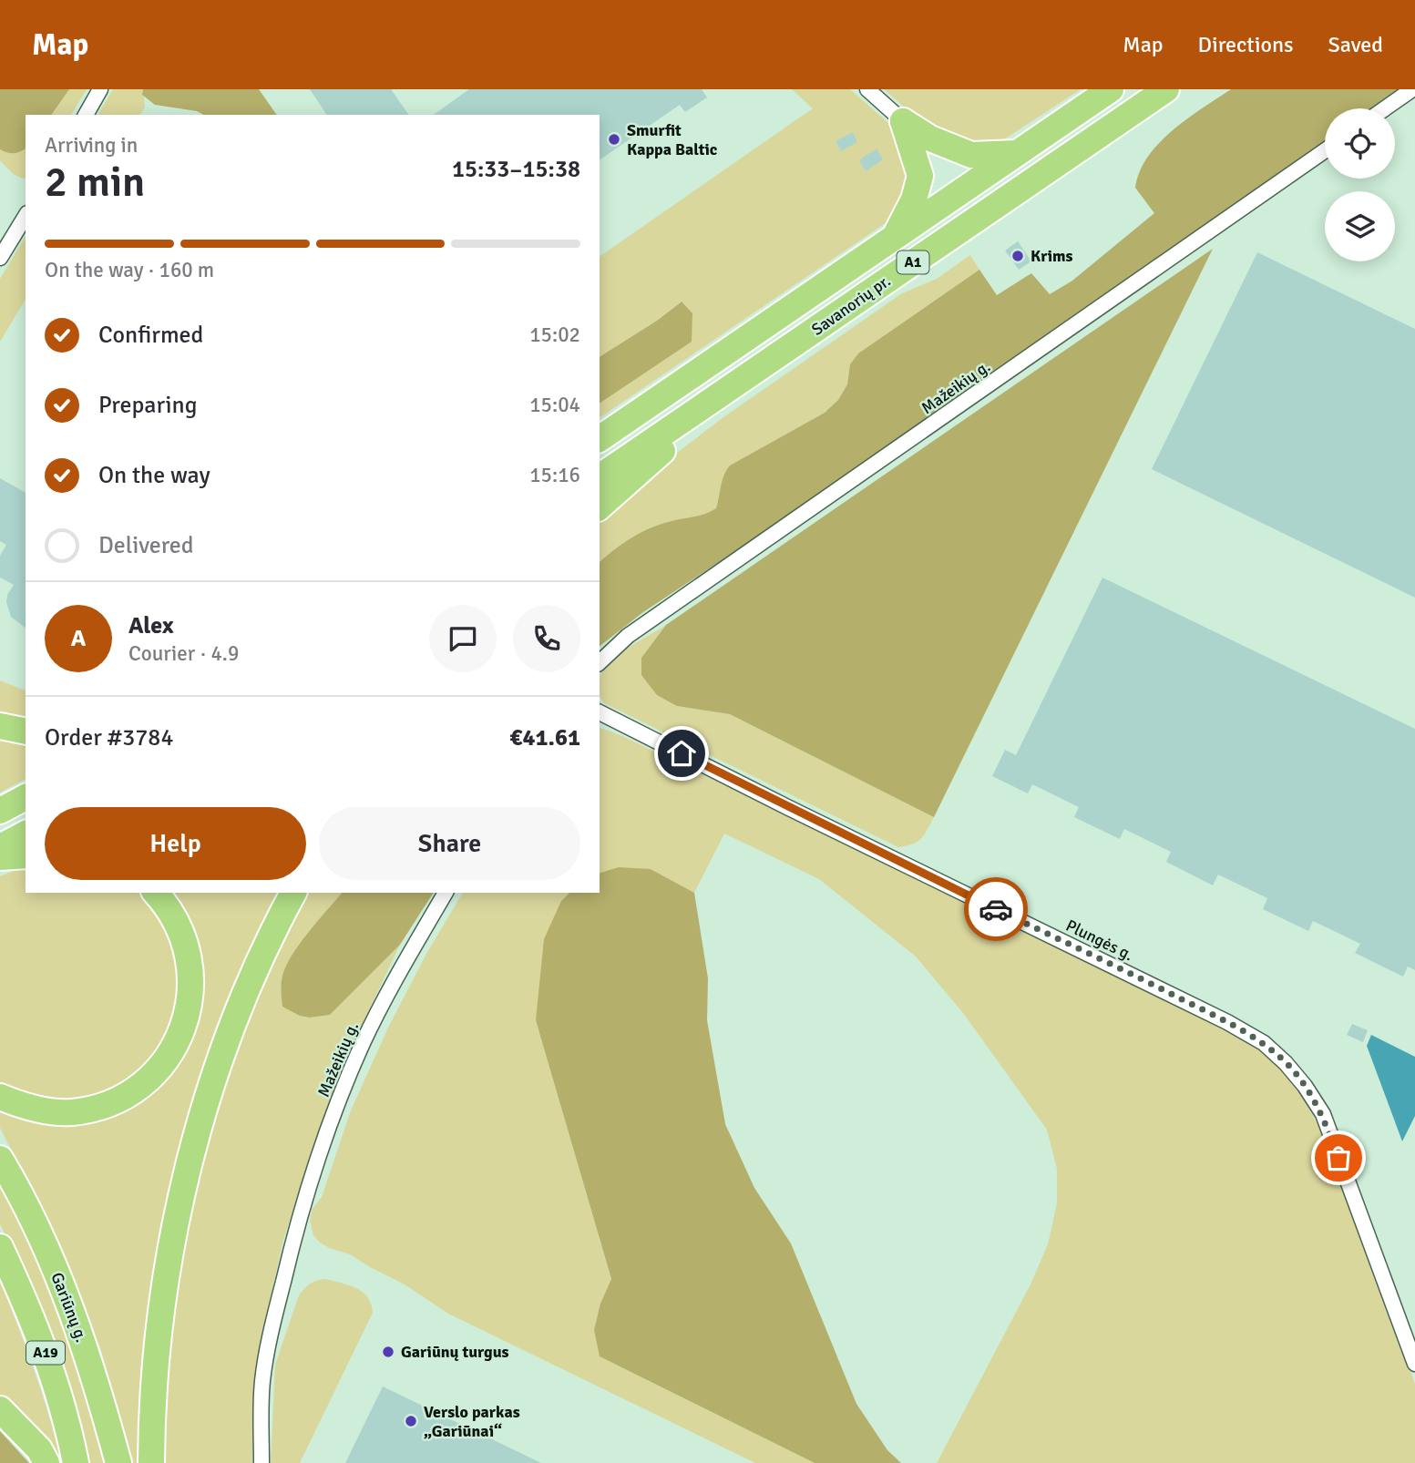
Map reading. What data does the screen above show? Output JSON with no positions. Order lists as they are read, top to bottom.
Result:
{
  "streets": {
    "highway": [
      "A1",
      "Savanorių pr.",
      "Gariūnų g.",
      "A19"
    ],
    "street": ["Mažeikių g.", "Plungės g."]
  },
  "places": [
    "Smurfit Kappa Baltic",
    "Krims",
    "Gariūnų turgus",
    "Verslo parkas „Gariūnai“"
  ],
  "page": {
    "header": "Map",
    "nav": ["Map", "Directions", "Saved"],
    "heading": ["2 min", "Arriving in", "15:33–15:38"],
    "panel": [
      "Alex",
      "Courier · 4.9",
      "Order #3784",
      "€41.61"
    ],
    "bar": "On the way · 160 m",
    "list": [
      ["Confirmed", "15:02"],
      ["Preparing", "15:04"],
      ["On the way", "15:16"],
      "Delivered"
    ],
    "round": "A",
    "buttons": ["Help", "Share"]
  }
}
